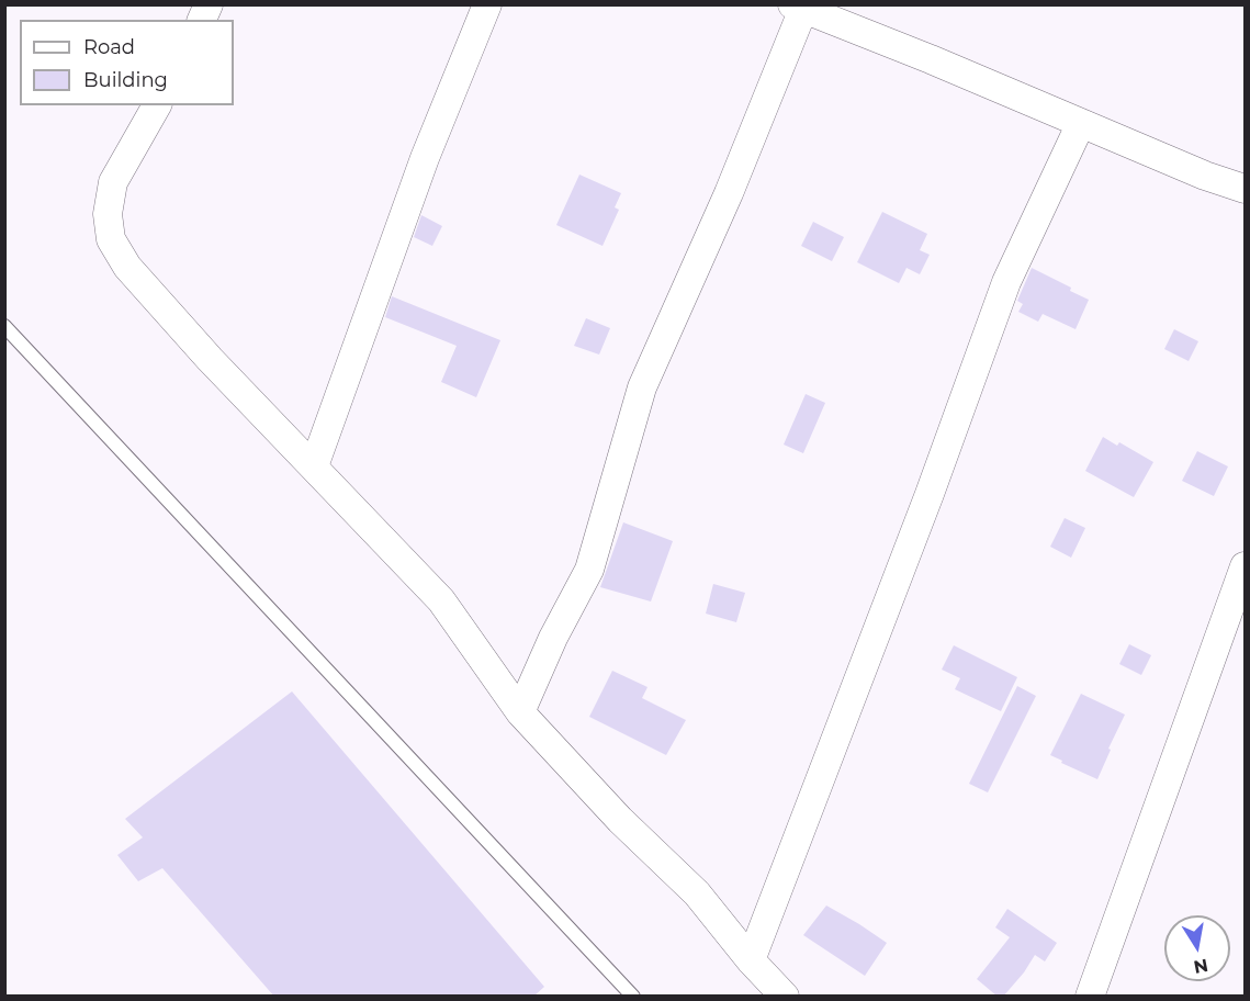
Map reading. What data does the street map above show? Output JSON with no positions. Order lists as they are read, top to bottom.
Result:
{
  "legend": ["Road", "Building"],
  "north": "bottom"
}
